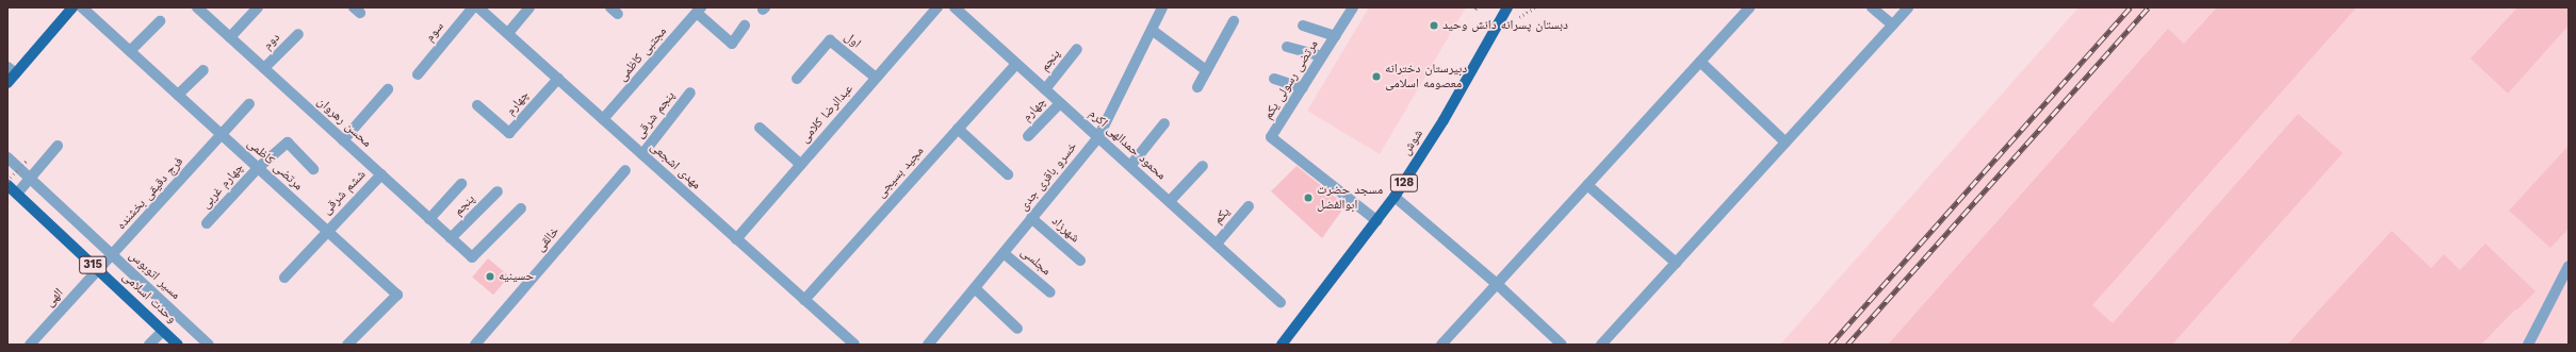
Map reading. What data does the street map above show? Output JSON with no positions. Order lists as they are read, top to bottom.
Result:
{
  "streets": {
    "main road": [
      "شوش",
      "128",
      "315",
      "وحدت اسلامی"
    ],
    "street": [
      "سوم",
      "اول",
      "دوم",
      "مجتبی کاظمی",
      "پنجم",
      "مرتضی رسولی یکم",
      "چهارم",
      "عبدالرضا کلامی",
      "پنجم شرقی",
      "محسن رهروان",
      "محمود حمدالهی اکرم",
      "مرتضی کاظمی",
      "مهدی اشجعی",
      "مجید بسیجی",
      "خسرو باقری جدی",
      "چهارم غربی",
      "ششم شرقی",
      "فرج دقیقی بخشنده",
      "یکم",
      "شهرزاد",
      "خالقی",
      "مجلسی",
      "مسیر اتوبوس",
      "الهی"
    ]
  },
  "crossings": [
    ["اول", "عبدالرضا کلامی"],
    ["دوم", "محسن رهروان"],
    ["مجتبی کاظمی", "مهدی اشجعی"],
    ["پنجم", "محسن رهروان"],
    ["پنجم", "محمود حمدالهی اکرم"],
    ["مرتضی رسولی یکم", "شوش"],
    ["چهارم", "محمود حمدالهی اکرم"],
    ["چهارم", "مهدی اشجعی"],
    ["عبدالرضا کلامی", "مهدی اشجعی"],
    ["پنجم شرقی", "مهدی اشجعی"],
    ["محسن رهروان", "ششم شرقی"],
    ["محمود حمدالهی اکرم", "مجید بسیجی"],
    ["محمود حمدالهی اکرم", "خسرو باقری جدی"],
    ["محمود حمدالهی اکرم", "یکم"],
    ["مرتضی کاظمی", "چهارم غربی"],
    ["مرتضی کاظمی", "ششم شرقی"],
    ["مرتضی کاظمی", "فرج دقیقی بخشنده"],
    ["مهدی اشجعی", "مجید بسیجی"],
    ["خسرو باقری جدی", "شهرزاد"],
    ["خسرو باقری جدی", "مجلسی"],
    ["فرج دقیقی بخشنده", "مسیر اتوبوس"],
    ["فرج دقیقی بخشنده", "الهی"],
    ["فرج دقیقی بخشنده", "وحدت اسلامی"],
    ["الهی", "وحدت اسلامی"]
  ],
  "places": [
    "دبستان پسرانه دانش وحید",
    "دبیرستان دخترانه معصومه اسلامی",
    "مسجد حضرت ابوالفضل",
    "حسینیه"
  ]
}
